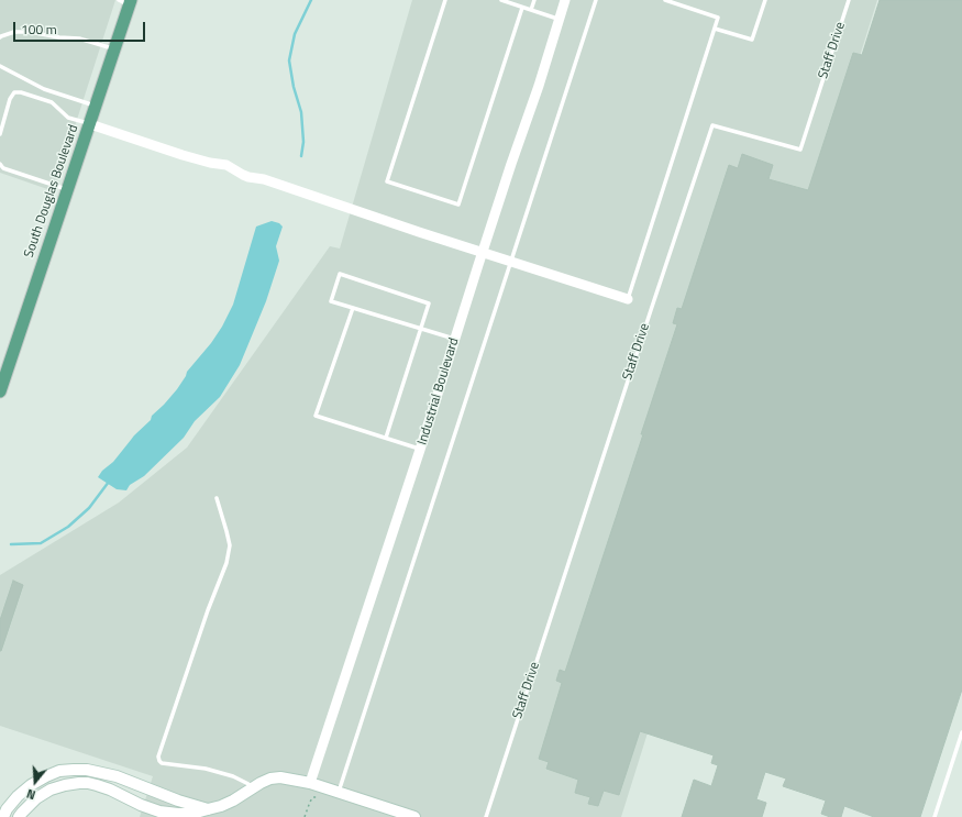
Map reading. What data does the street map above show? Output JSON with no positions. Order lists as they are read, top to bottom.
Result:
{
  "streets": {
    "main road": ["South Douglas Boulevard"],
    "street": ["Industrial Boulevard"],
    "lane": ["Staff Drive"]
  },
  "scale_bar": "100 m",
  "north": "bottom"
}
